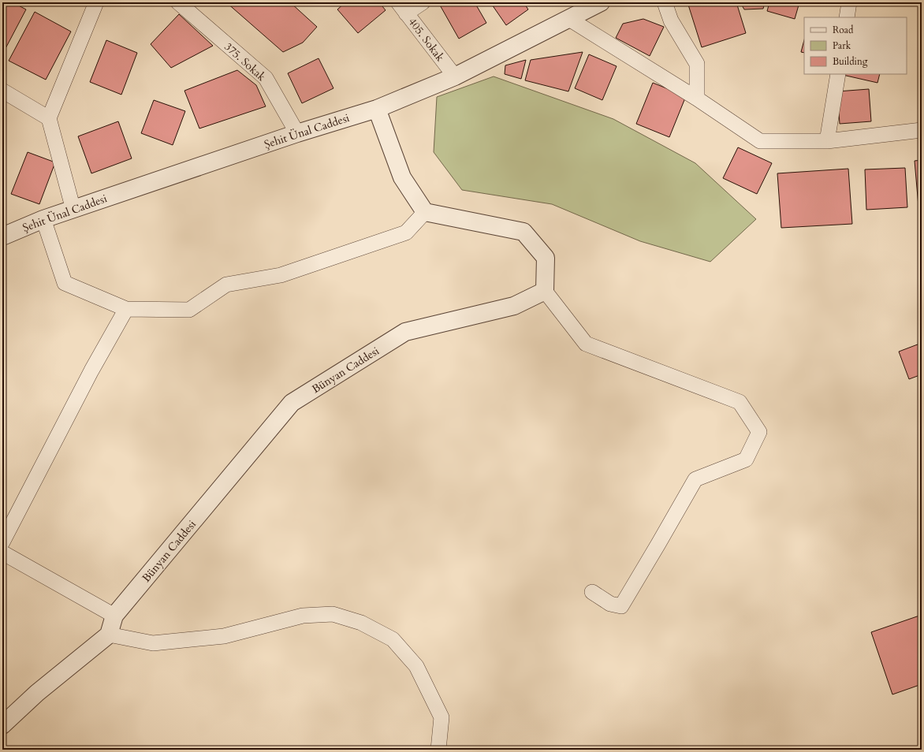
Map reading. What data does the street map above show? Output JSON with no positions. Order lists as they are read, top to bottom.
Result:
{
  "streets": {
    "street": [
      "405. Sokak",
      "375. Sokak",
      "Şehit Ünal Caddesi",
      "Bünyan Caddesi"
    ]
  },
  "crossings": [
    ["405. Sokak", "Şehit Ünal Caddesi"],
    ["375. Sokak", "Şehit Ünal Caddesi"]
  ],
  "legend": ["Road", "Park", "Building"]
}
